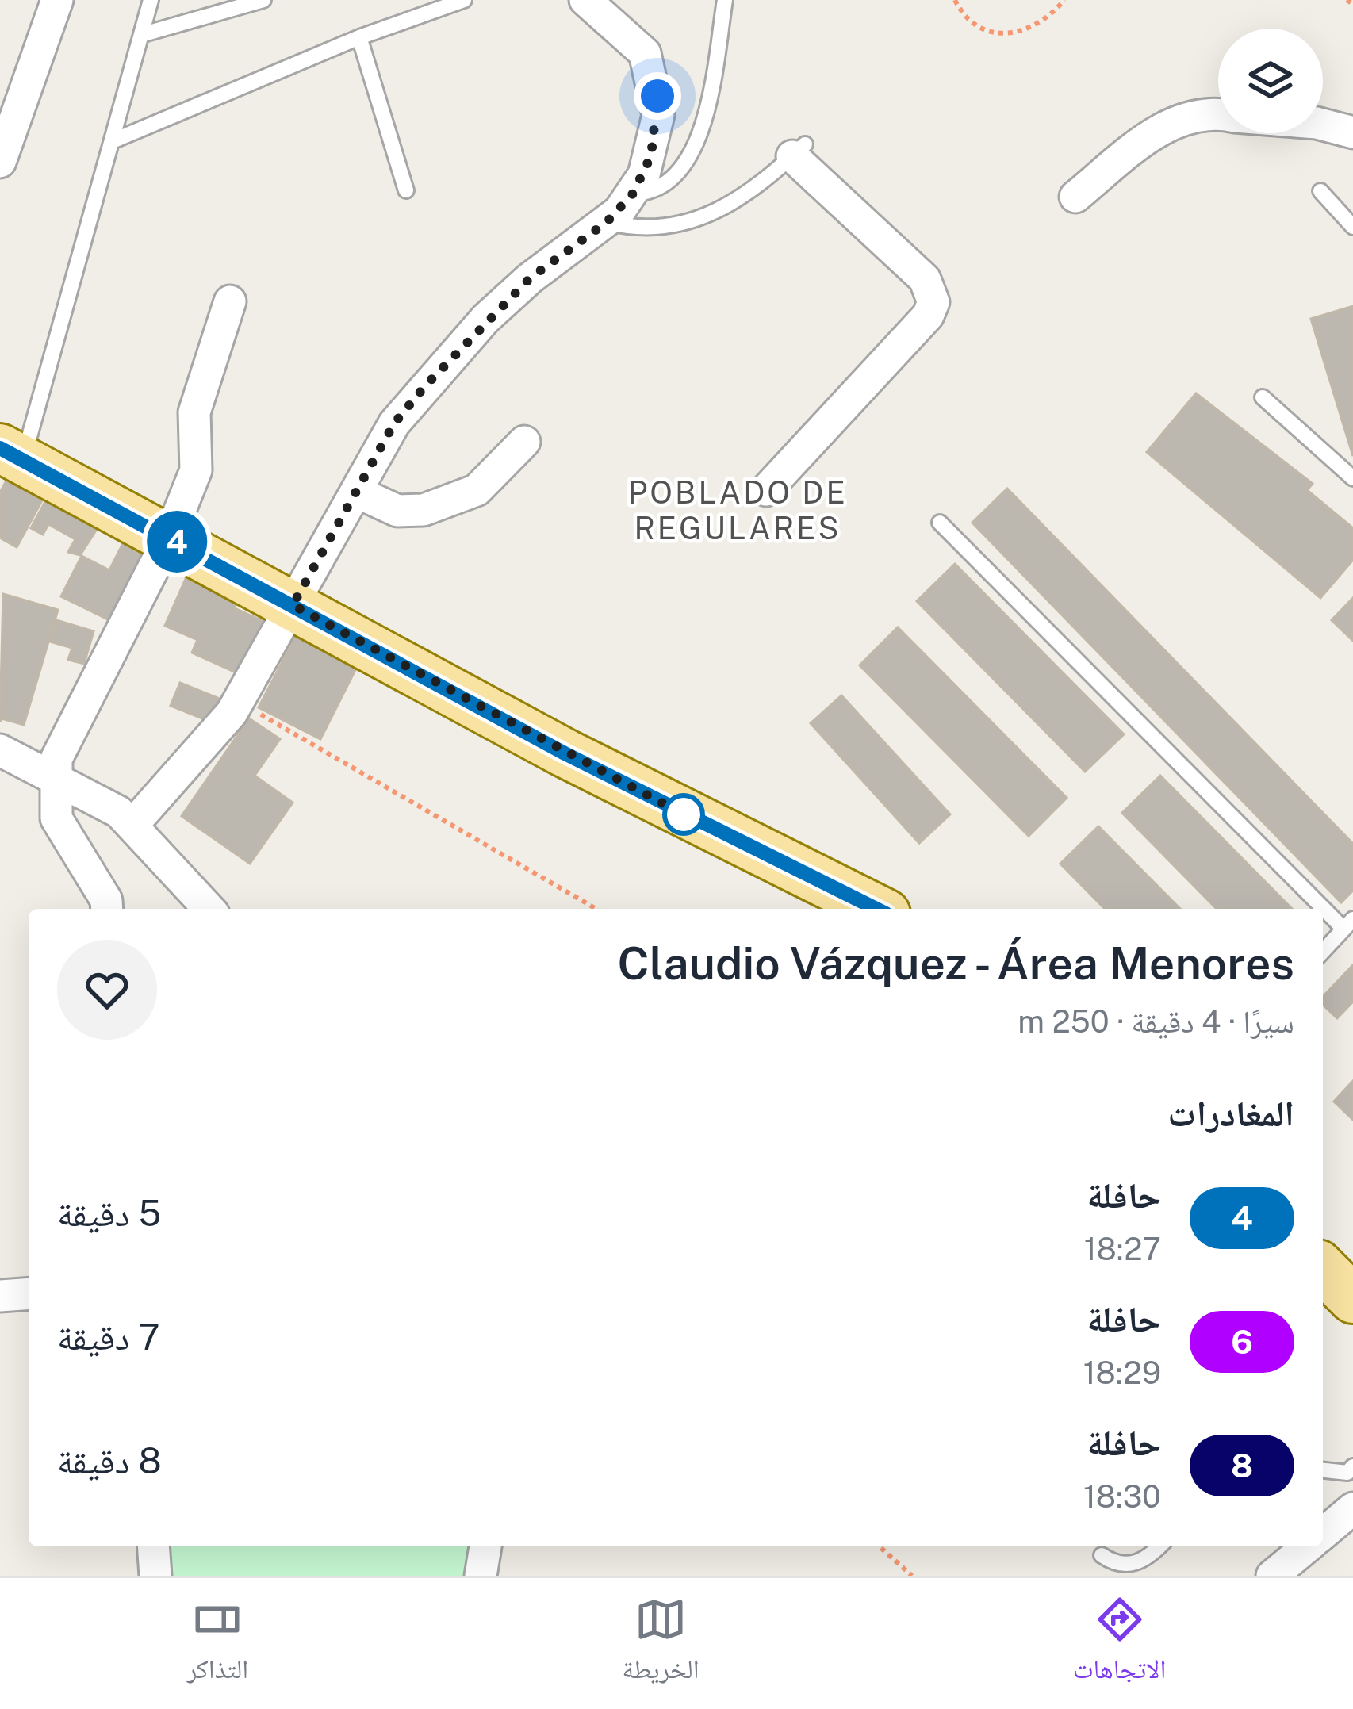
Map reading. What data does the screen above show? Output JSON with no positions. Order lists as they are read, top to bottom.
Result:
{
  "districts": ["POBLADO DE REGULARES"],
  "lines": ["bus line 4"],
  "page": {
    "on_map": "4",
    "heading": [
      ["Claudio Vázquez - Área Menores", "سيرًا · 4 دقيقة · 250 m"],
      "المغادرات"
    ],
    "list": [
      {
        "mark": "4",
        "name": "حافلة",
        "note": "18:27",
        "value": "5 دقيقة"
      },
      {
        "mark": "6",
        "name": "حافلة",
        "note": "18:29",
        "value": "7 دقيقة"
      },
      {
        "mark": "8",
        "name": "حافلة",
        "note": "18:30",
        "value": "8 دقيقة"
      }
    ],
    "tabs": ["الاتجاهات", "الخريطة", "التذاكر"]
  }
}
